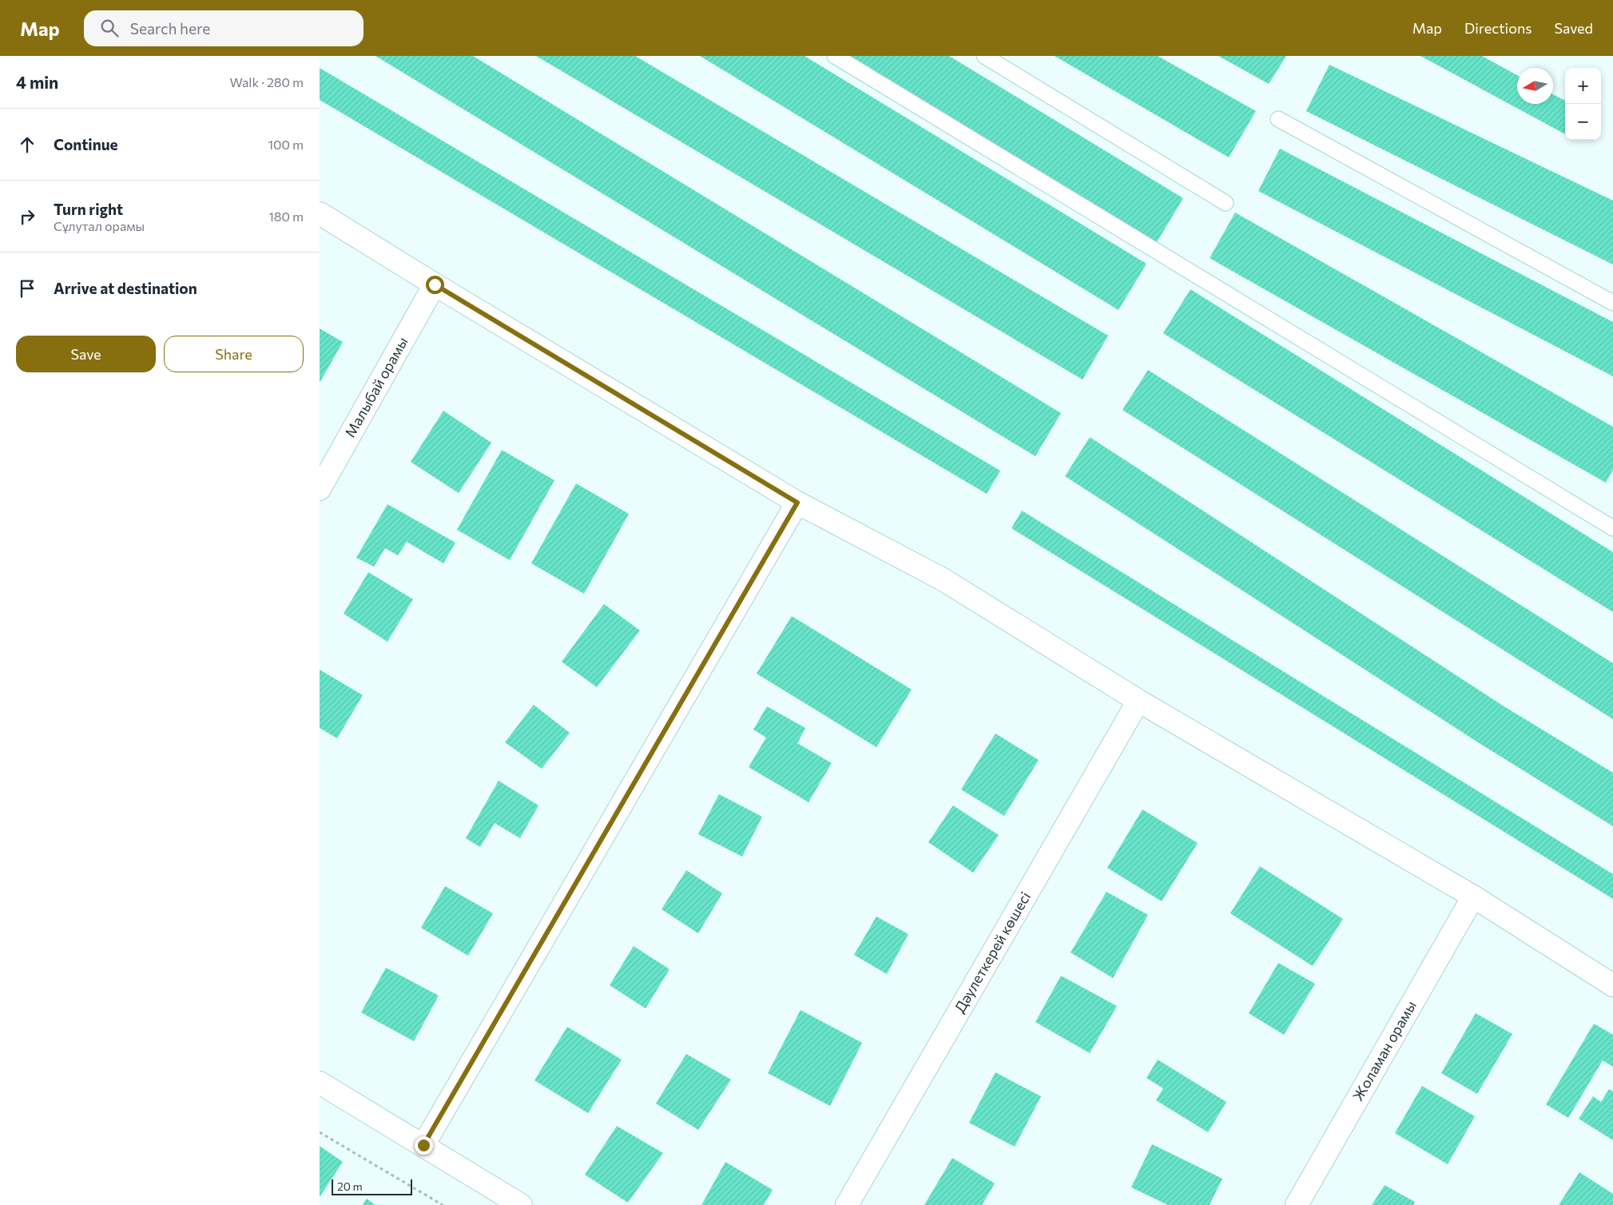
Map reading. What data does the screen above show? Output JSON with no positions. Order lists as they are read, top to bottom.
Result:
{
  "streets": {
    "street": ["Малыбай орамы", "Дәулеткерей көшесі", "Жоламан орамы"]
  },
  "scale_bar": "20 m",
  "north": "left",
  "page": {
    "header": "Map",
    "search": "Search here",
    "nav": ["Map", "Directions", "Saved"],
    "heading": ["4 min", "Walk · 280 m"],
    "map_buttons": ["+", "−"],
    "list": [
      ["Continue", "100 m"],
      ["Turn right", "Сұлутал орамы", "180 m"],
      "Arrive at destination"
    ],
    "buttons": ["Save", "Share"],
    "scale": "20 m"
  }
}
